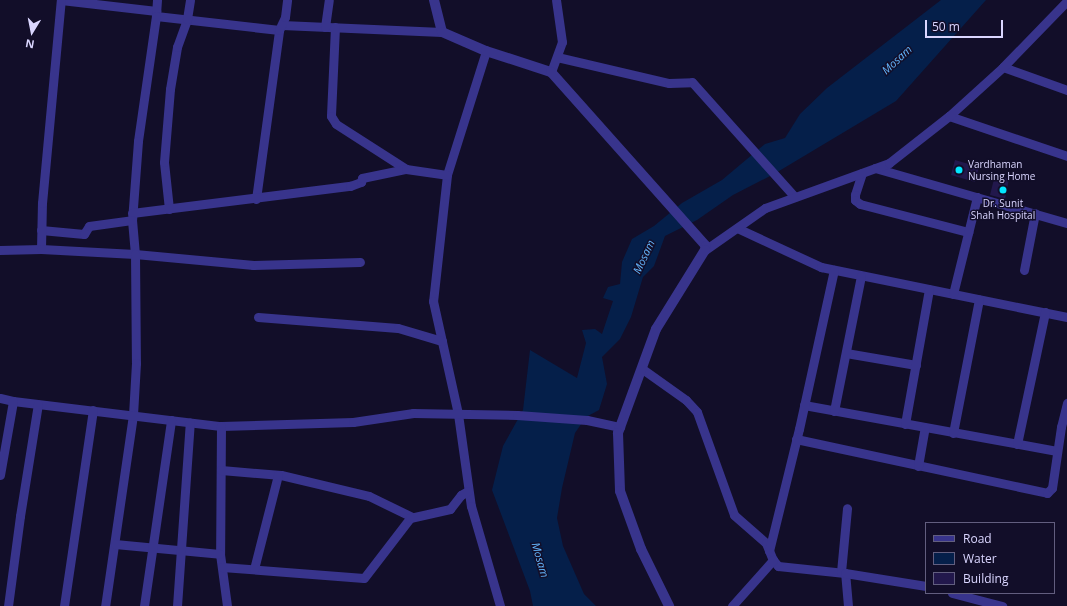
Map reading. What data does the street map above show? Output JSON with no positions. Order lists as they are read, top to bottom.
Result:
{
  "water": ["Mosam"],
  "places": ["Vardhaman Nursing Home", "Dr. Sunit Shah Hospital"],
  "legend": ["Road", "Water", "Building"],
  "scale_bar": "50 m",
  "north": "bottom"
}
